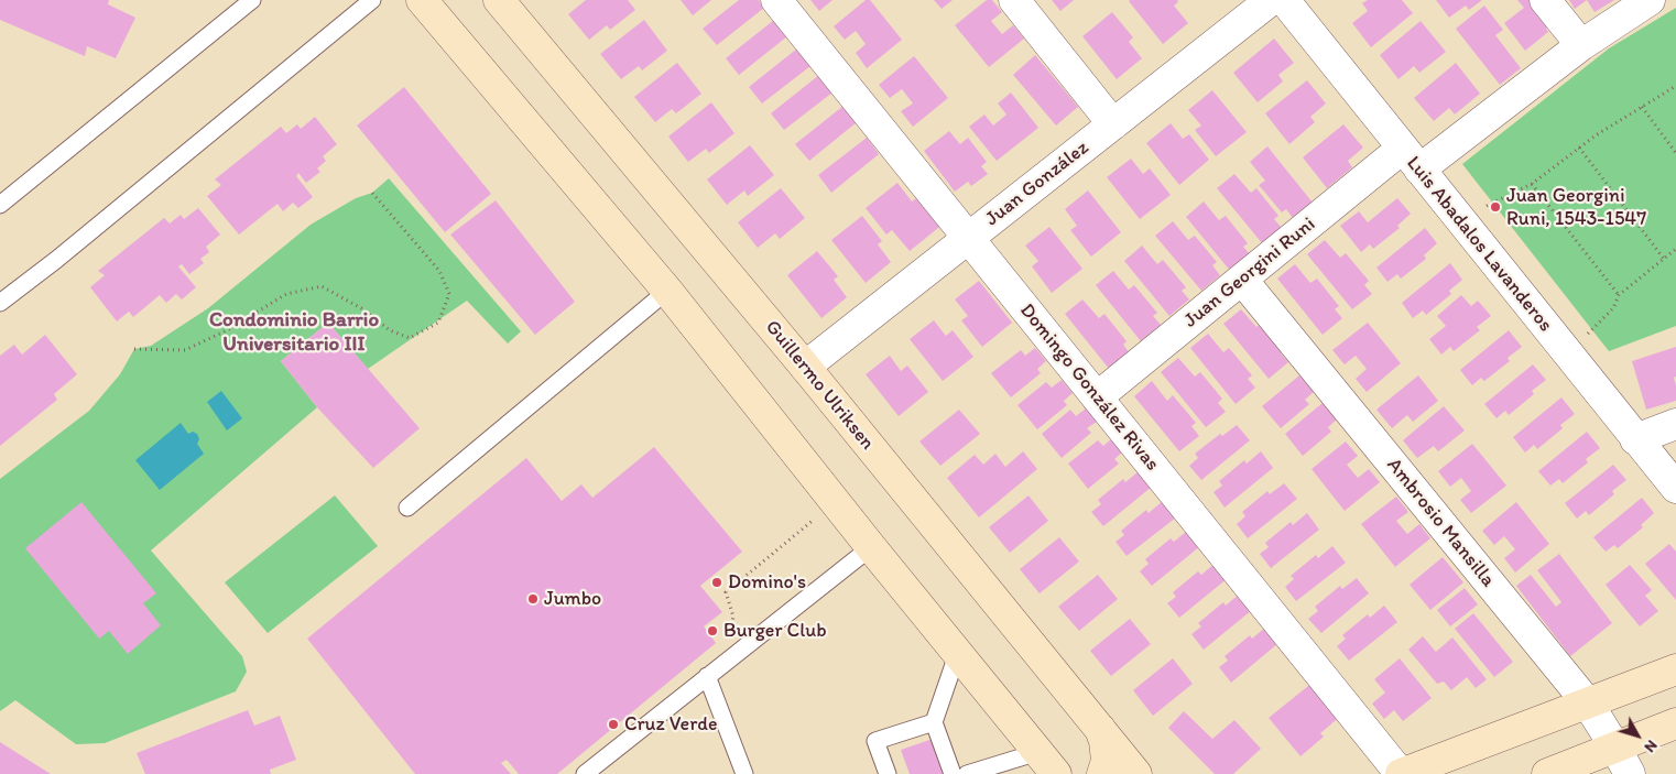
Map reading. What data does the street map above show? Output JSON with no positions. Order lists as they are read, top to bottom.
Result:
{
  "streets": {
    "main road": ["Guillermo Ulriksen"],
    "street": [
      "Juan González",
      "Luis Abadalos Lavanderos",
      "Juan Georgini Runi",
      "Domingo González Rivas",
      "Ambrosio Mansilla"
    ]
  },
  "crossings": [
    ["Juan González", "Guillermo Ulriksen"],
    ["Juan González", "Domingo González Rivas"],
    ["Luis Abadalos Lavanderos", "Juan Georgini Runi"],
    ["Juan Georgini Runi", "Domingo González Rivas"],
    ["Juan Georgini Runi", "Ambrosio Mansilla"]
  ],
  "districts": ["Condominio Barrio Universitario III"],
  "places": [
    "Juan Georgini Runi, 1543-1547",
    "Domino's",
    "Jumbo",
    "Burger Club",
    "Cruz Verde"
  ],
  "north": "bottom right"
}
